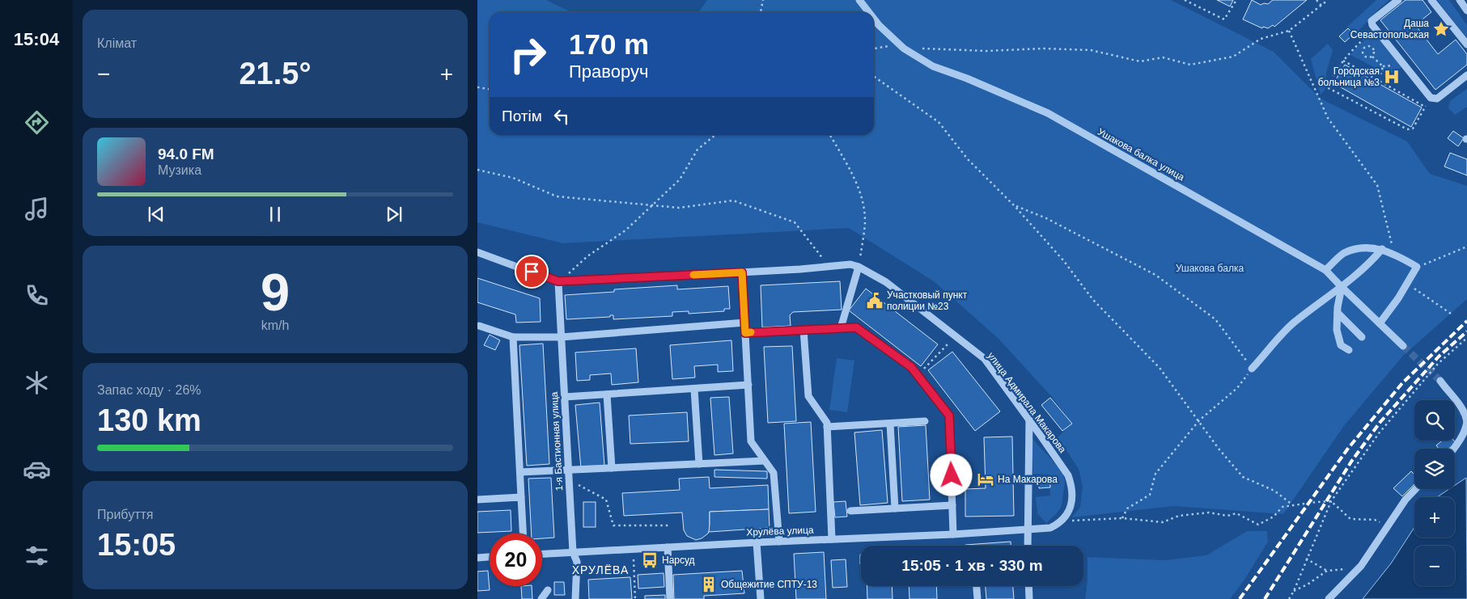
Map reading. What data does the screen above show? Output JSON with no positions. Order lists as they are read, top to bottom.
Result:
{
  "streets": {
    "street": [
      "Ушакова балка улица",
      "улица Адмирала Макарова",
      "1-я Бастионная улица",
      "Хрулёва улица"
    ]
  },
  "crossings": [
    ["улица Адмирала Макарова", "1-я Бастионная улица"],
    ["1-я Бастионная улица", "Хрулёва улица"]
  ],
  "districts": ["ХРУЛЁВА"],
  "parks": ["Ушакова балка"],
  "places": {
    "place": ["Даша Севастопольская"],
    "hospital": ["Городская больница №3"],
    "public building": ["Участковый пункт полиции №23"],
    "hotel": ["На Макарова"],
    "bus stop": ["Нарсуд"],
    "building": ["Общежитие СПТУ-13"]
  },
  "page": {
    "tabs": "15:04",
    "tile": [
      "Клімат",
      ["9", "km/h"],
      ["Запас ходу · 26%", "130 km"],
      ["Прибуття", "15:05"]
    ],
    "turn": ["170 m", "Праворуч"],
    "heat": ["−", "21.5°", "+"],
    "then": "Потім",
    "song": ["94.0 FM", "Музика"],
    "map_buttons": ["+", "−"],
    "limit": "20",
    "trip": "15:05 · 1 хв · 330 m"
  }
}
